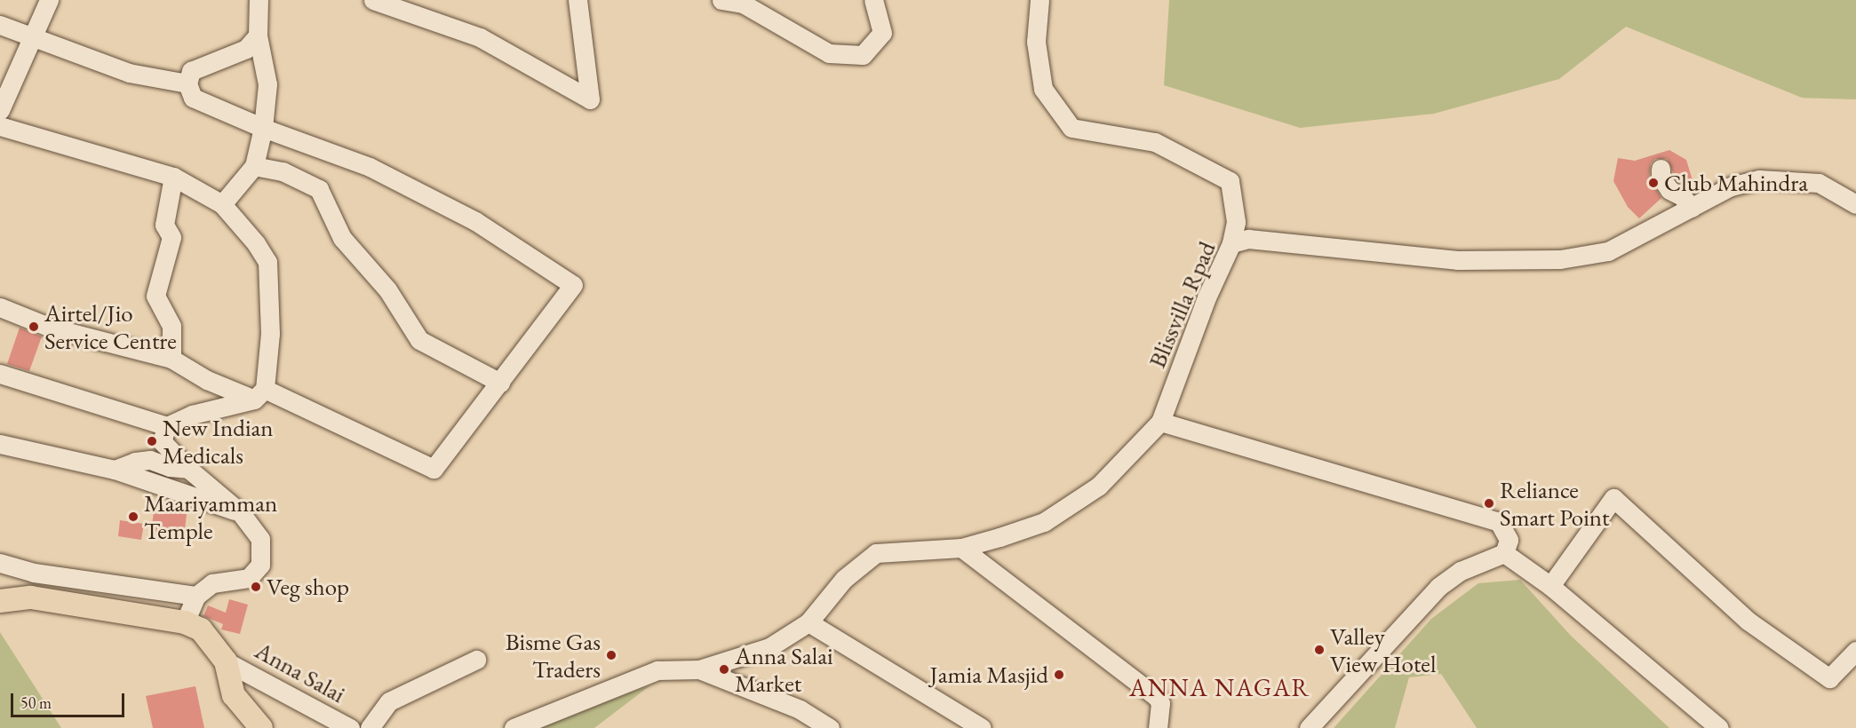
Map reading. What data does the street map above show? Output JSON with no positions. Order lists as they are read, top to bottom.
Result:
{
  "streets": {
    "street": ["Blissvilla Rpad", "Anna Salai"]
  },
  "districts": ["ANNA NAGAR"],
  "places": [
    "Club Mahindra",
    "Airtel/Jio Service Centre",
    "New Indian Medicals",
    "Reliance Smart Point",
    "Maariyamman Temple",
    "Veg shop",
    "Valley View Hotel",
    "Bisme Gas Traders",
    "Anna Salai Market",
    "Jamia Masjid"
  ],
  "scale_bar": "50 m"
}
